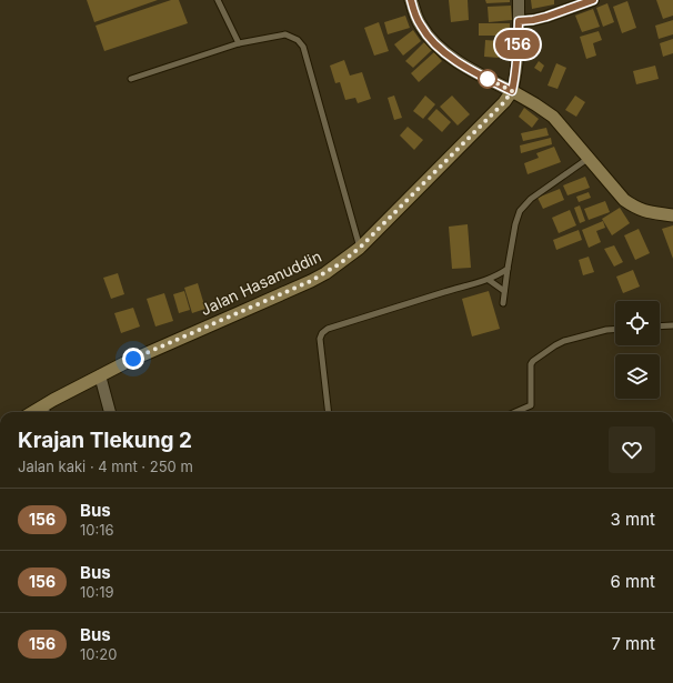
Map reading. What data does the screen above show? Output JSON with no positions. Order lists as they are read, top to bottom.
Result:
{
  "streets": {
    "main road": ["Jalan Hasanuddin"]
  },
  "lines": ["bus line 156"],
  "page": {
    "on_map": "156",
    "heading": ["Krajan Tlekung 2", "Jalan kaki · 4 mnt · 250 m"],
    "list": [
      {
        "mark": "156",
        "name": "Bus",
        "note": "10:16",
        "value": "3 mnt"
      },
      {
        "mark": "156",
        "name": "Bus",
        "note": "10:19",
        "value": "6 mnt"
      },
      {
        "mark": "156",
        "name": "Bus",
        "note": "10:20",
        "value": "7 mnt"
      }
    ]
  }
}
